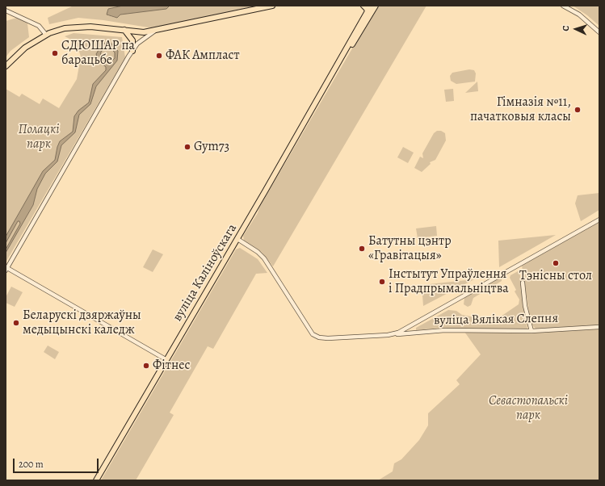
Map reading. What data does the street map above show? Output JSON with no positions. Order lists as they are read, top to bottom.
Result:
{
  "streets": {
    "main road": ["вуліца Каліноўскага"],
    "street": ["вуліца Вялікая Слепня"]
  },
  "crossings": [
    ["вуліца Каліноўскага", "вуліца Вялікая Слепня"]
  ],
  "parks": ["Полацкі парк", "Севастопальскі парк"],
  "places": [
    "СДЮШАР па барацьбе",
    "ФАК Ампласт",
    "Гімназія №11, пачатковыя класы",
    "Gym73",
    "Батутны цэнтр «Гравітацыя»",
    "Тэнісны стол",
    "Інстытут Упраўлення і Прадпрымальніцтва",
    "Беларускі дзяржаўны медыцынскі каледж",
    "Фітнес"
  ],
  "scale_bar": "200 m",
  "north": "left"
}
